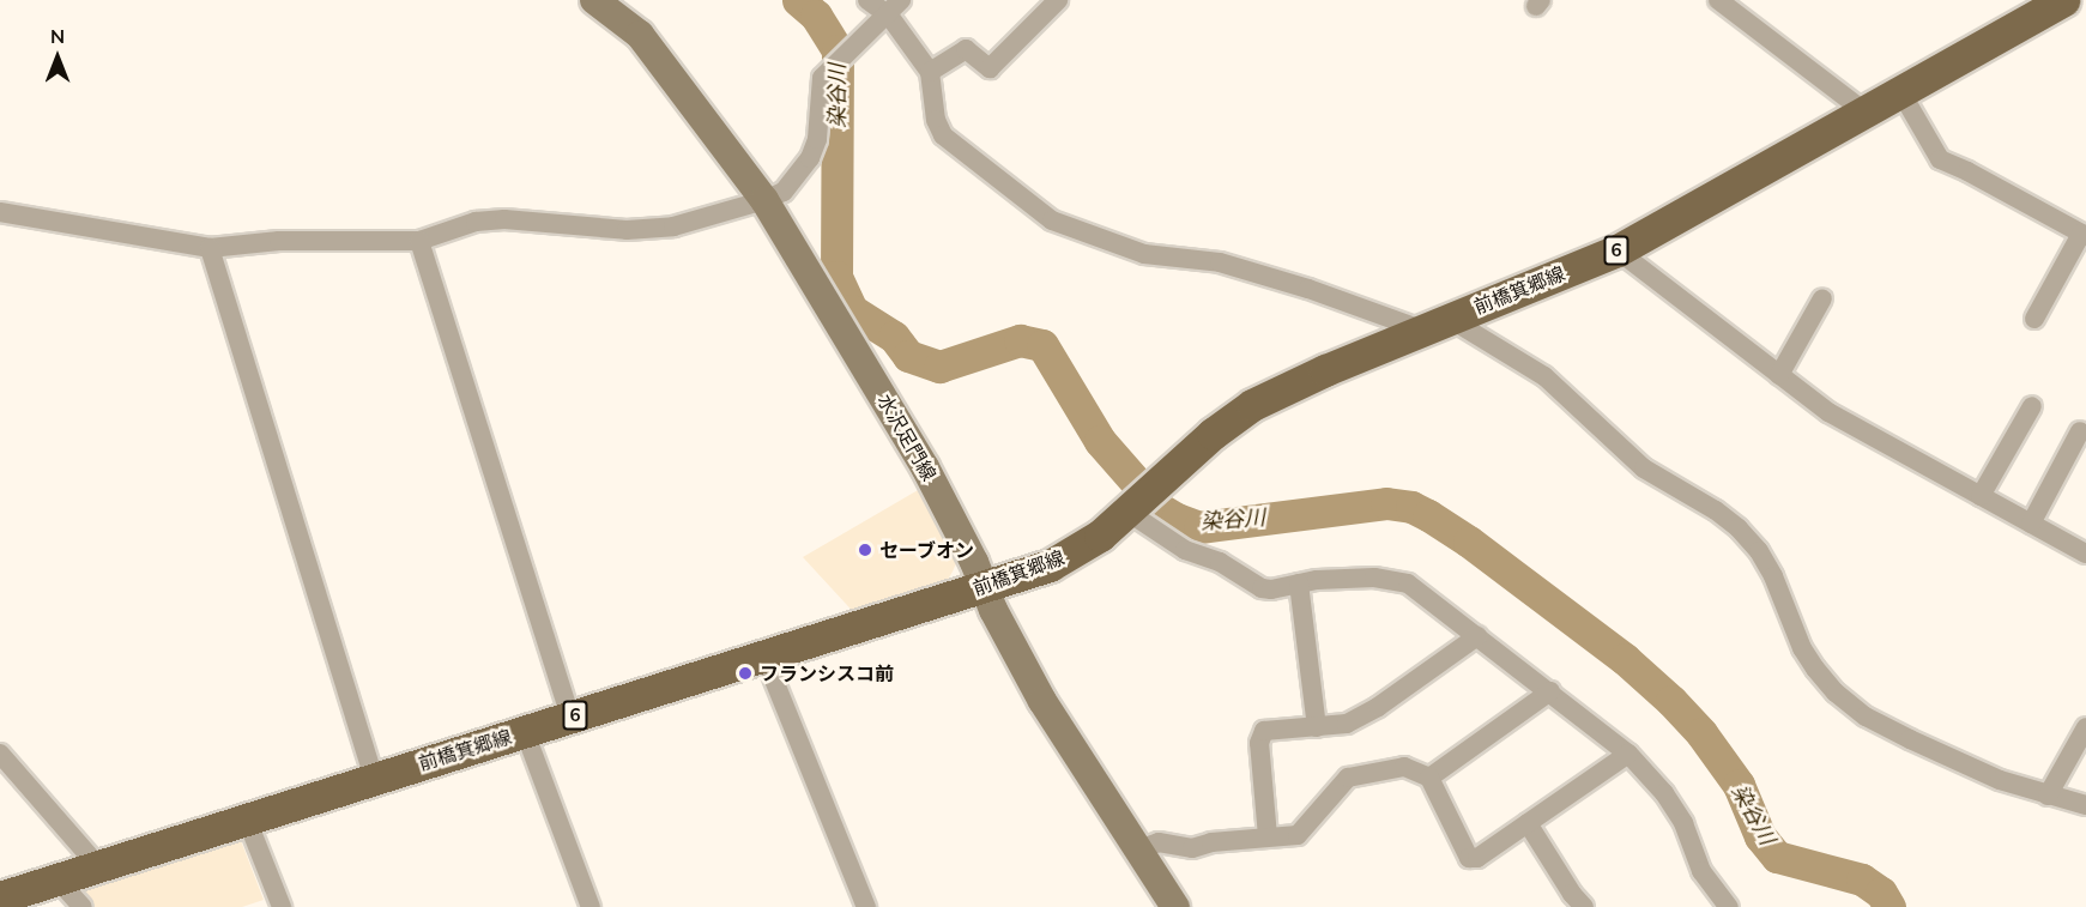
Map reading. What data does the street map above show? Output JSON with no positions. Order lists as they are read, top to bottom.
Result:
{
  "streets": {
    "main road": ["6", "前橋箕郷線", "水沢足門線"]
  },
  "crossings": [
    ["前橋箕郷線", "水沢足門線"]
  ],
  "water": ["染谷川"],
  "places": ["セーブオン", "フランシスコ前"],
  "north": "top"
}
